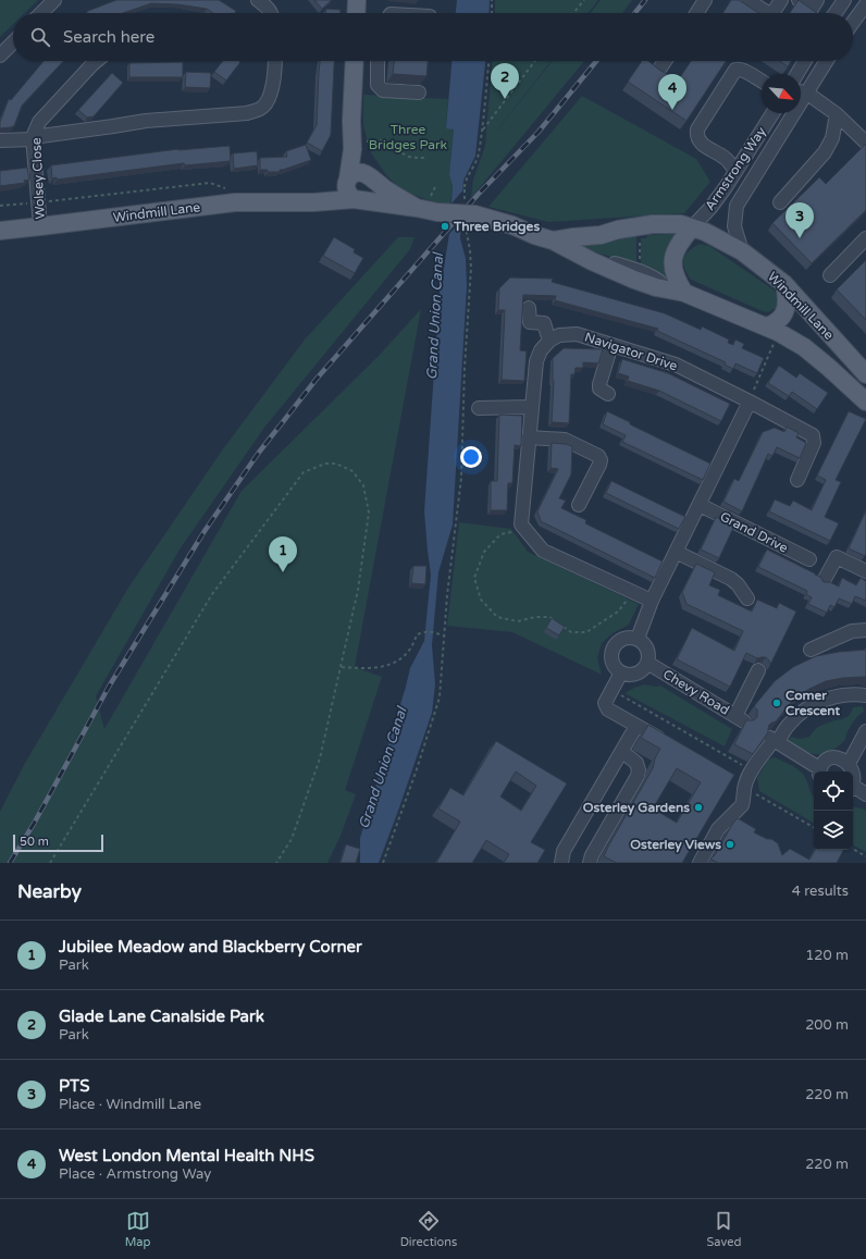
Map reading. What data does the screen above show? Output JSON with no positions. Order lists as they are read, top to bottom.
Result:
{
  "streets": {
    "main road": ["Windmill Lane"],
    "street": [
      "Armstrong Way",
      "Wolsey Close",
      "Navigator Drive",
      "Grand Drive",
      "Chevy Road"
    ]
  },
  "crossings": [
    ["Armstrong Way", "Windmill Lane"],
    ["Wolsey Close", "Windmill Lane"]
  ],
  "water": ["Grand Union Canal"],
  "parks": ["Three Bridges Park"],
  "places": [
    "Three Bridges",
    "Comer Crescent",
    "Osterley Gardens",
    "Osterley Views"
  ],
  "scale_bar": "50 m",
  "north": "bottom right",
  "page": {
    "search": "Search here",
    "pins": [
      "2",
      "4",
      "3",
      "1"
    ],
    "scale": "50 m",
    "heading": ["Nearby", "4 results"],
    "list": [
      {
        "mark": "1",
        "name": "Jubilee Meadow and Blackberry Corner",
        "note": "Park",
        "value": "120 m"
      },
      {
        "mark": "2",
        "name": "Glade Lane Canalside Park",
        "note": "Park",
        "value": "200 m"
      },
      {
        "mark": "3",
        "name": "PTS",
        "note": "Place · Windmill Lane",
        "value": "220 m"
      },
      {
        "mark": "4",
        "name": "West London Mental Health NHS",
        "note": "Place · Armstrong Way",
        "value": "220 m"
      }
    ],
    "nav": ["Map", "Directions", "Saved"]
  }
}
